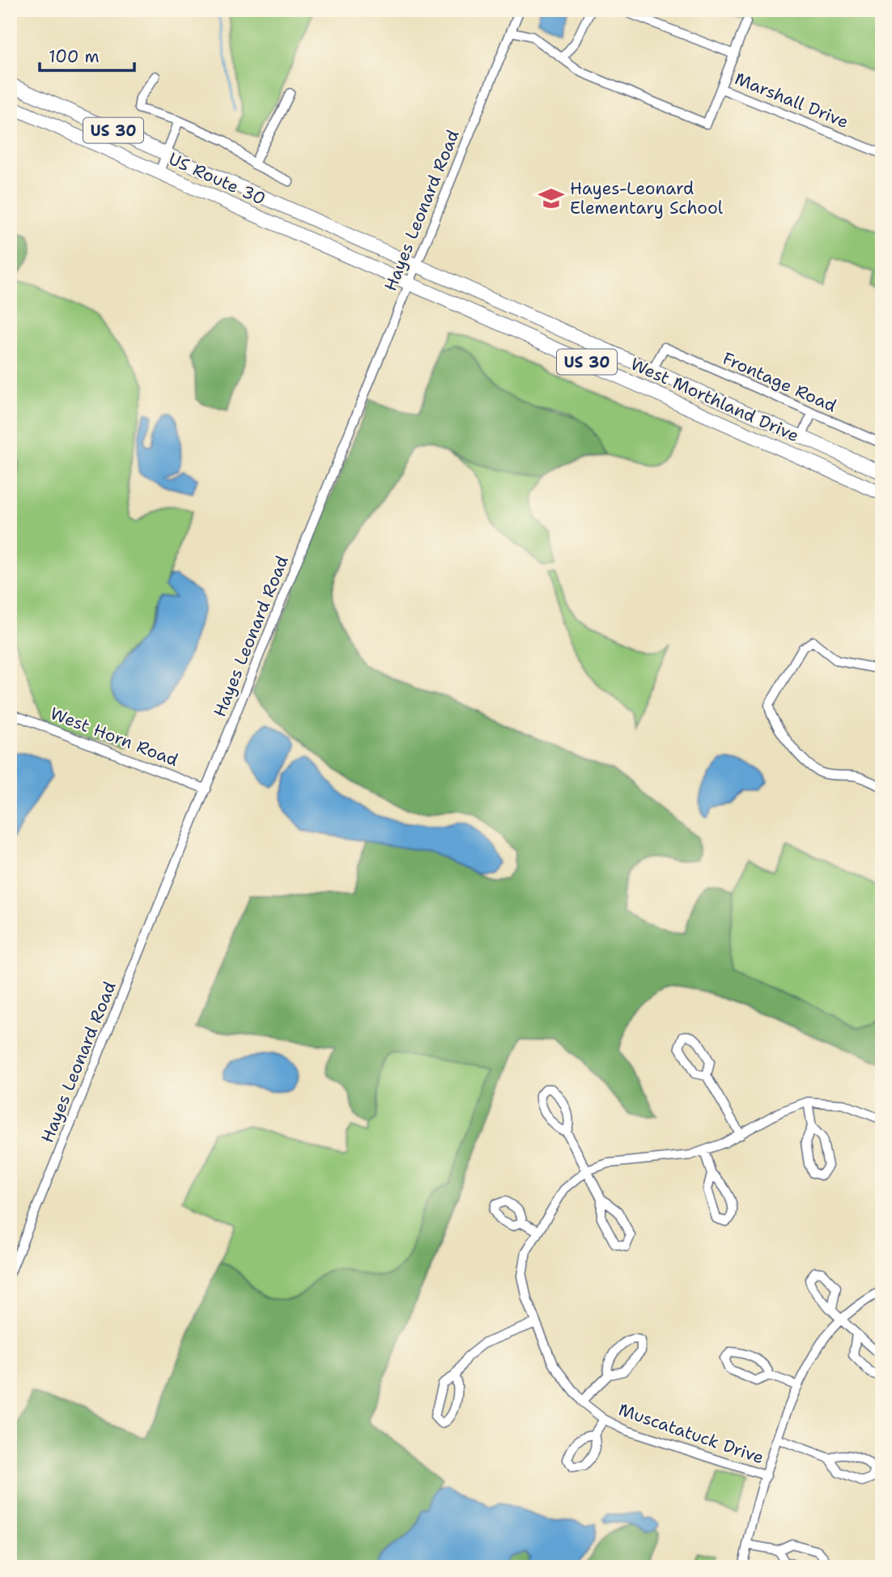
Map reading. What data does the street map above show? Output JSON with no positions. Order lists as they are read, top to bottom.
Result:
{
  "streets": {
    "highway": ["US 30", "US Route 30", "West Morthland Drive"],
    "street": [
      "Marshall Drive",
      "Hayes Leonard Road",
      "Frontage Road",
      "West Horn Road",
      "Muscatatuck Drive"
    ]
  },
  "crossings": [
    ["US 30", "Hayes Leonard Road"],
    ["US 30", "West Morthland Drive"],
    ["US Route 30", "Hayes Leonard Road"],
    ["US Route 30", "West Morthland Drive"],
    ["Hayes Leonard Road", "West Morthland Drive"],
    ["Hayes Leonard Road", "West Horn Road"],
    ["Frontage Road", "West Morthland Drive"]
  ],
  "places": {
    "school or university": ["Hayes-Leonard Elementary School"]
  },
  "scale_bar": "100 m"
}
